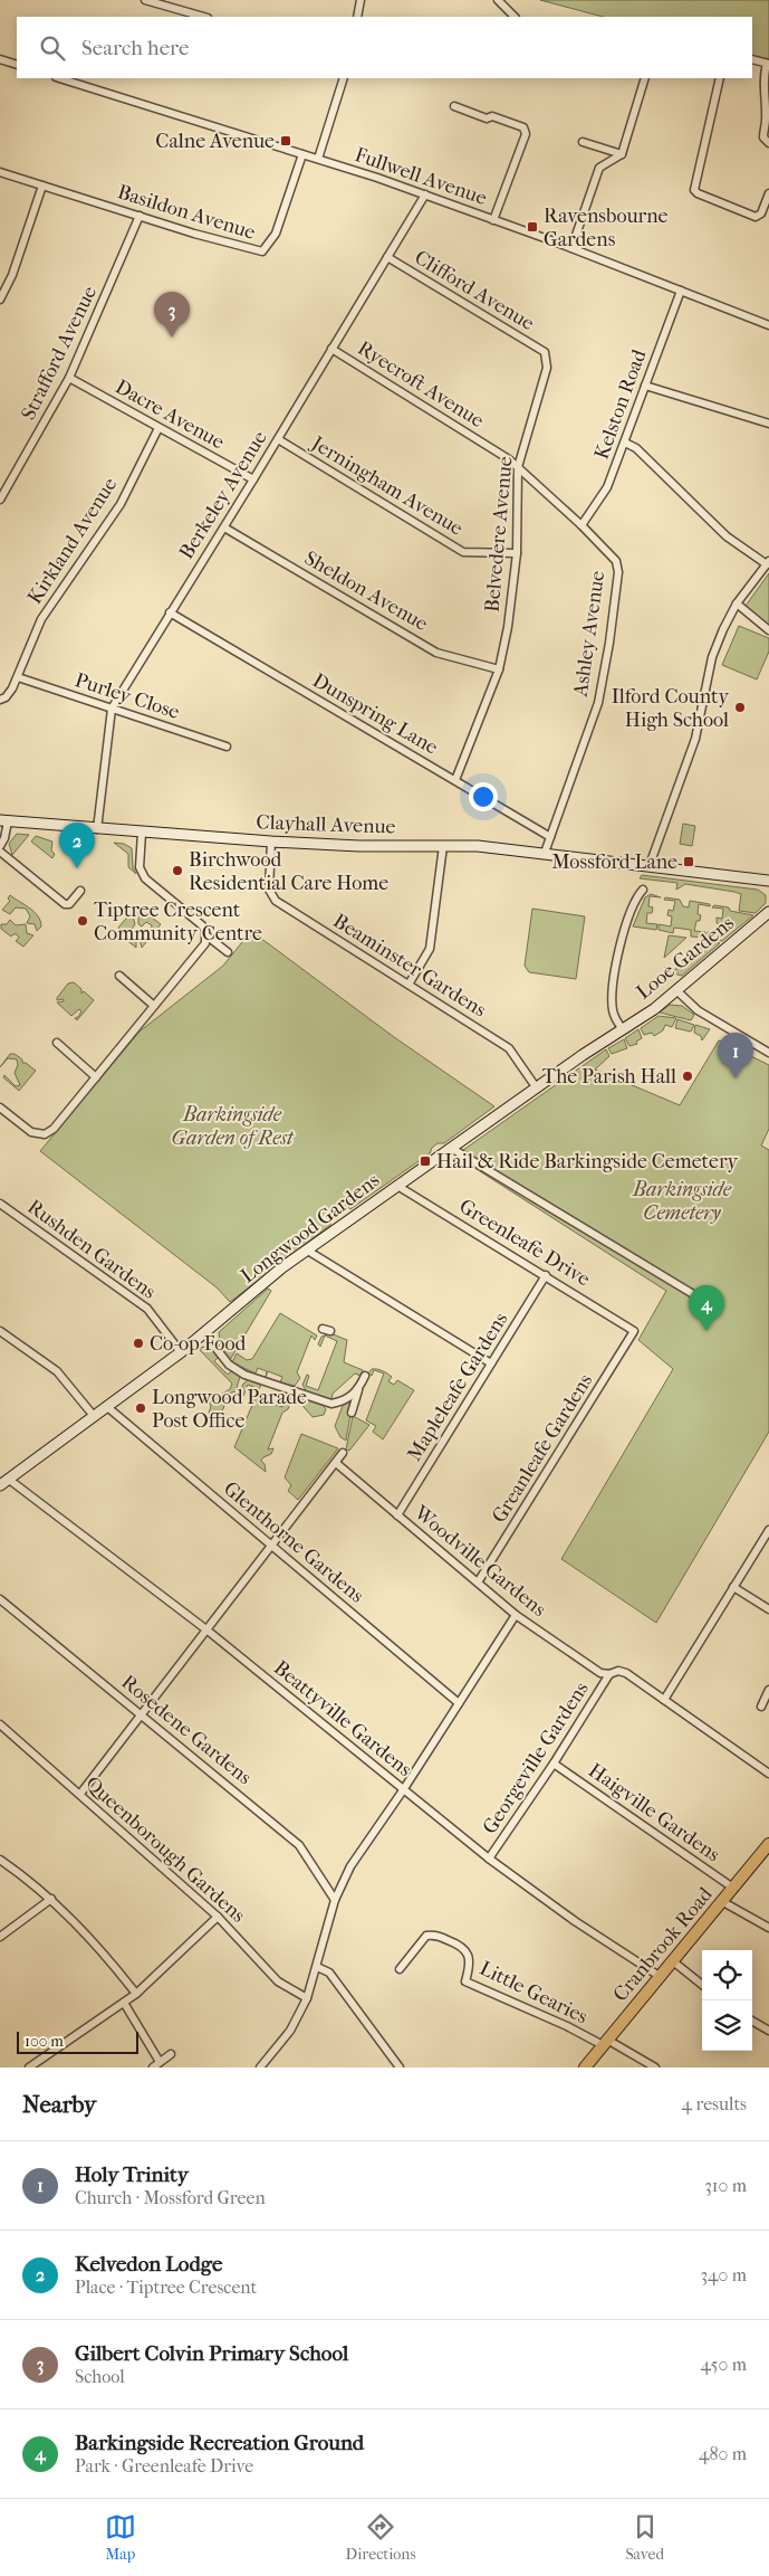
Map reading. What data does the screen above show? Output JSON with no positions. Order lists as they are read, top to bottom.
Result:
{
  "streets": {
    "main road": ["Cranbrook Road"],
    "street": [
      "Fullwell Avenue",
      "Basildon Avenue",
      "Clifford Avenue",
      "Strafford Avenue",
      "Ryecroft Avenue",
      "Kelston Road",
      "Dacre Avenue",
      "Jerningham Avenue",
      "Berkeley Avenue",
      "Belvedere Avenue",
      "Kirkland Avenue",
      "Sheldon Avenue",
      "Ashley Avenue",
      "Purley Close",
      "Dunspring Lane",
      "Clayhall Avenue",
      "Looe Gardens",
      "Beaminster Gardens",
      "Longwood Gardens",
      "Greenleafe Drive",
      "Rushden Gardens",
      "Mapleleafe Gardens",
      "Greanleafe Gardens",
      "Glenthorne Gardens",
      "Woodville Gardens",
      "Beattyville Gardens",
      "Rosedene Gardens",
      "Georgeville Gardens",
      "Haigville Gardens",
      "Queenborough Gardens",
      "Little Gearies"
    ]
  },
  "crossings": [
    ["Fullwell Avenue", "Basildon Avenue"],
    ["Fullwell Avenue", "Kelston Road"],
    ["Fullwell Avenue", "Berkeley Avenue"],
    ["Basildon Avenue", "Strafford Avenue"],
    ["Clifford Avenue", "Berkeley Avenue"],
    ["Clifford Avenue", "Belvedere Avenue"],
    ["Strafford Avenue", "Dacre Avenue"],
    ["Ryecroft Avenue", "Berkeley Avenue"],
    ["Ryecroft Avenue", "Belvedere Avenue"],
    ["Ryecroft Avenue", "Ashley Avenue"],
    ["Kelston Road", "Ashley Avenue"],
    ["Dacre Avenue", "Berkeley Avenue"],
    ["Dacre Avenue", "Kirkland Avenue"],
    ["Jerningham Avenue", "Berkeley Avenue"],
    ["Jerningham Avenue", "Belvedere Avenue"],
    ["Berkeley Avenue", "Sheldon Avenue"],
    ["Berkeley Avenue", "Purley Close"],
    ["Berkeley Avenue", "Dunspring Lane"],
    ["Berkeley Avenue", "Clayhall Avenue"],
    ["Belvedere Avenue", "Sheldon Avenue"],
    ["Belvedere Avenue", "Ashley Avenue"],
    ["Belvedere Avenue", "Dunspring Lane"],
    ["Kirkland Avenue", "Purley Close"],
    ["Ashley Avenue", "Dunspring Lane"],
    ["Clayhall Avenue", "Beaminster Gardens"],
    ["Looe Gardens", "Longwood Gardens"],
    ["Beaminster Gardens", "Longwood Gardens"],
    ["Longwood Gardens", "Greenleafe Drive"],
    ["Longwood Gardens", "Rushden Gardens"],
    ["Longwood Gardens", "Glenthorne Gardens"],
    ["Longwood Gardens", "Beattyville Gardens"],
    ["Greenleafe Drive", "Mapleleafe Gardens"],
    ["Greenleafe Drive", "Greanleafe Gardens"],
    ["Mapleleafe Gardens", "Woodville Gardens"],
    ["Greanleafe Gardens", "Woodville Gardens"],
    ["Woodville Gardens", "Georgeville Gardens"],
    ["Beattyville Gardens", "Georgeville Gardens"],
    ["Beattyville Gardens", "Cranbrook Road"],
    ["Georgeville Gardens", "Haigville Gardens"],
    ["Haigville Gardens", "Cranbrook Road"],
    ["Cranbrook Road", "Little Gearies"]
  ],
  "parks": ["Barkingside Garden of Rest", "Barkingside Cemetery"],
  "places": {
    "transit": [
      "Calne Avenue",
      "Ravensbourne Gardens",
      "Mossford Lane",
      "Hail & Ride Barkingside Cemetery"
    ],
    "other": [
      "Ilford County High School",
      "Birchwood Residential Care Home",
      "Tiptree Crescent Community Centre",
      "The Parish Hall",
      "Co-op Food",
      "Longwood Parade Post Office"
    ]
  },
  "scale_bar": "100 m",
  "page": {
    "search": "Search here",
    "pins": [
      "3",
      "2",
      "1",
      "4"
    ],
    "scale": "100 m",
    "heading": ["Nearby", "4 results"],
    "list": [
      {
        "mark": "1",
        "name": "Holy Trinity",
        "note": "Church · Mossford Green",
        "value": "310 m"
      },
      {
        "mark": "2",
        "name": "Kelvedon Lodge",
        "note": "Place · Tiptree Crescent",
        "value": "340 m"
      },
      {
        "mark": "3",
        "name": "Gilbert Colvin Primary School",
        "note": "School",
        "value": "450 m"
      },
      {
        "mark": "4",
        "name": "Barkingside Recreation Ground",
        "note": "Park · Greenleafe Drive",
        "value": "480 m"
      }
    ],
    "nav": ["Map", "Directions", "Saved"]
  }
}
